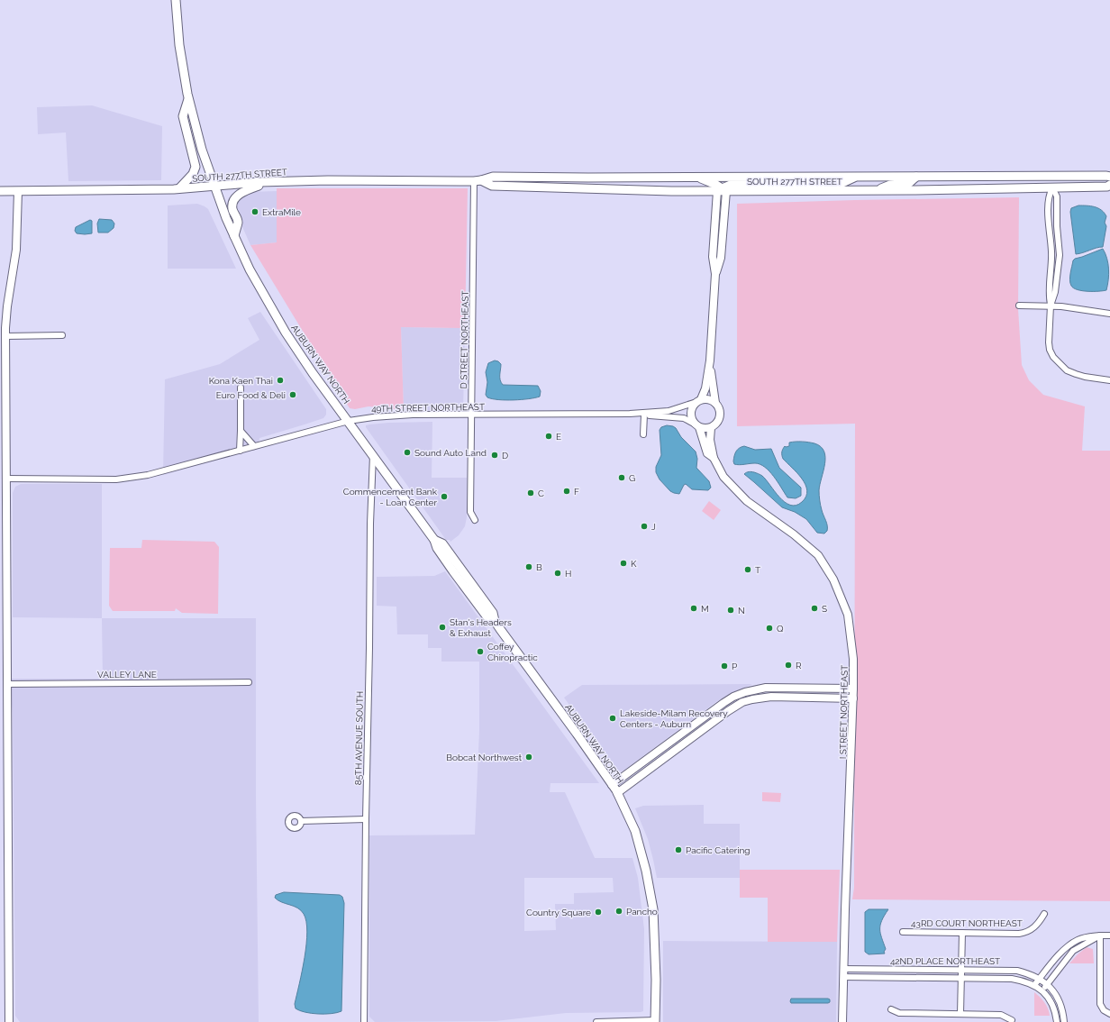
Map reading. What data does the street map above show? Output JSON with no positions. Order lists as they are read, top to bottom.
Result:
{
  "streets": {
    "main road": ["SOUTH 277TH STREET", "AUBURN WAY NORTH"],
    "street": [
      "D STREET NORTHEAST",
      "49TH STREET NORTHEAST",
      "VALLEY LANE",
      "I STREET NORTHEAST",
      "85TH AVENUE SOUTH",
      "43RD COURT NORTHEAST",
      "42ND PLACE NORTHEAST"
    ]
  },
  "crossings": [
    ["SOUTH 277TH STREET", "D STREET NORTHEAST"],
    ["SOUTH 277TH STREET", "AUBURN WAY NORTH"],
    ["D STREET NORTHEAST", "49TH STREET NORTHEAST"],
    ["AUBURN WAY NORTH", "49TH STREET NORTHEAST"],
    ["AUBURN WAY NORTH", "85TH AVENUE SOUTH"],
    ["49TH STREET NORTHEAST", "I STREET NORTHEAST"],
    ["I STREET NORTHEAST", "42ND PLACE NORTHEAST"]
  ],
  "places": [
    "ExtraMile",
    "Kona Kaen Thai",
    "Euro Food & Deli",
    "E",
    "Sound Auto Land",
    "D",
    "G",
    "F",
    "C",
    "Commencement Bank - Loan Center",
    "J",
    "K",
    "B",
    "T",
    "H",
    "M",
    "S",
    "N",
    "Stan's Headers & Exhaust",
    "Q",
    "Coffey Chiropractic",
    "R",
    "P",
    "Lakeside-Milam Recovery Centers - Auburn",
    "Bobcat Northwest",
    "Pacific Catering",
    "Pancho",
    "Country Square"
  ]
}
